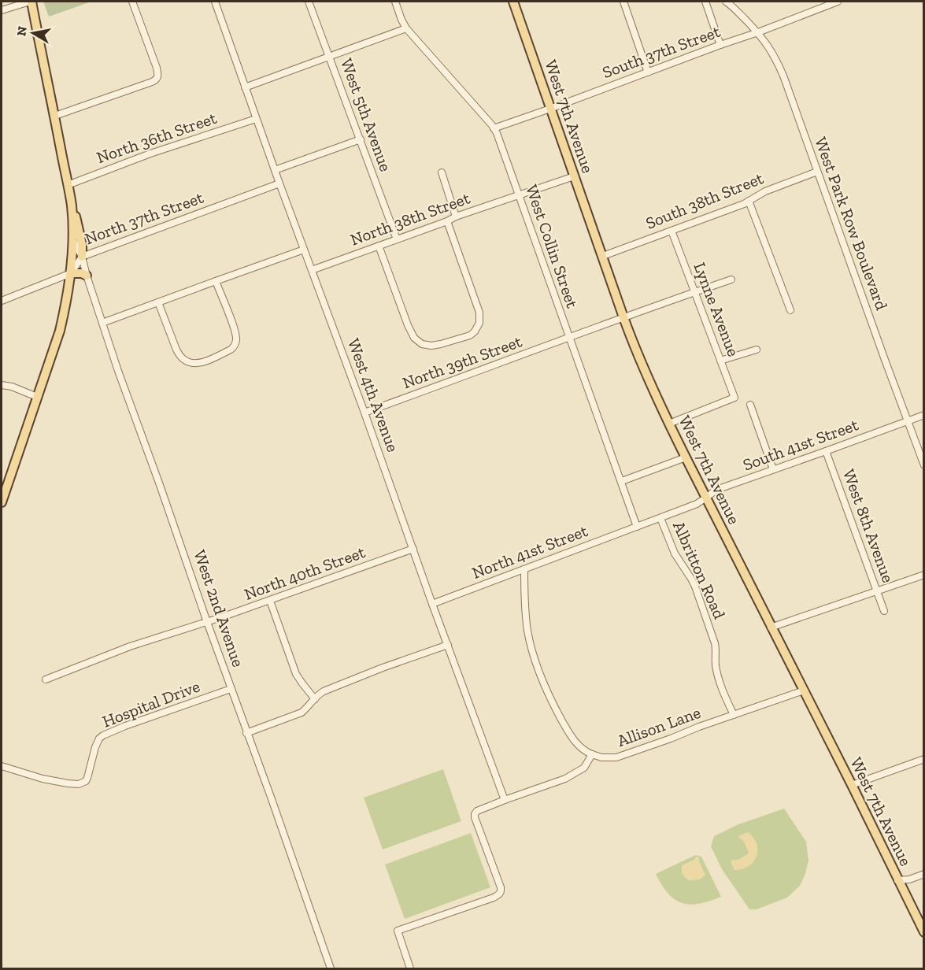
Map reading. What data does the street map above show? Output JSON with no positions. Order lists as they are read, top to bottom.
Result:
{
  "streets": {
    "main road": ["West 7th Avenue"],
    "street": [
      "South 37th Street",
      "West 5th Avenue",
      "North 36th Street",
      "South 38th Street",
      "North 37th Street",
      "North 38th Street",
      "West Park Row Boulevard",
      "West Collin Street",
      "Lynne Avenue",
      "North 39th Street",
      "West 4th Avenue",
      "South 41st Street",
      "West 8th Avenue",
      "North 41st Street",
      "Albritton Road",
      "North 40th Street",
      "West 2nd Avenue",
      "Hospital Drive",
      "Allison Lane"
    ]
  },
  "crossings": [
    ["South 37th Street", "West 7th Avenue"],
    ["South 37th Street", "West Park Row Boulevard"],
    ["South 37th Street", "West Collin Street"],
    ["West 5th Avenue", "North 38th Street"],
    ["West 7th Avenue", "South 38th Street"],
    ["West 7th Avenue", "Lynne Avenue"],
    ["West 7th Avenue", "North 39th Street"],
    ["West 7th Avenue", "South 41st Street"],
    ["West 7th Avenue", "Allison Lane"],
    ["North 36th Street", "West 4th Avenue"],
    ["South 38th Street", "West Park Row Boulevard"],
    ["South 38th Street", "Lynne Avenue"],
    ["North 37th Street", "West 4th Avenue"],
    ["North 37th Street", "West 2nd Avenue"],
    ["North 38th Street", "West Collin Street"],
    ["North 38th Street", "West 4th Avenue"],
    ["West Park Row Boulevard", "South 41st Street"],
    ["West Collin Street", "North 39th Street"],
    ["West Collin Street", "South 41st Street"],
    ["West Collin Street", "North 41st Street"],
    ["Lynne Avenue", "North 39th Street"],
    ["North 39th Street", "West 4th Avenue"],
    ["West 4th Avenue", "North 41st Street"],
    ["West 4th Avenue", "North 40th Street"],
    ["South 41st Street", "West 8th Avenue"],
    ["South 41st Street", "North 41st Street"],
    ["South 41st Street", "Albritton Road"],
    ["Albritton Road", "Allison Lane"],
    ["North 40th Street", "West 2nd Avenue"],
    ["West 2nd Avenue", "Hospital Drive"]
  ],
  "north": "left"
}
